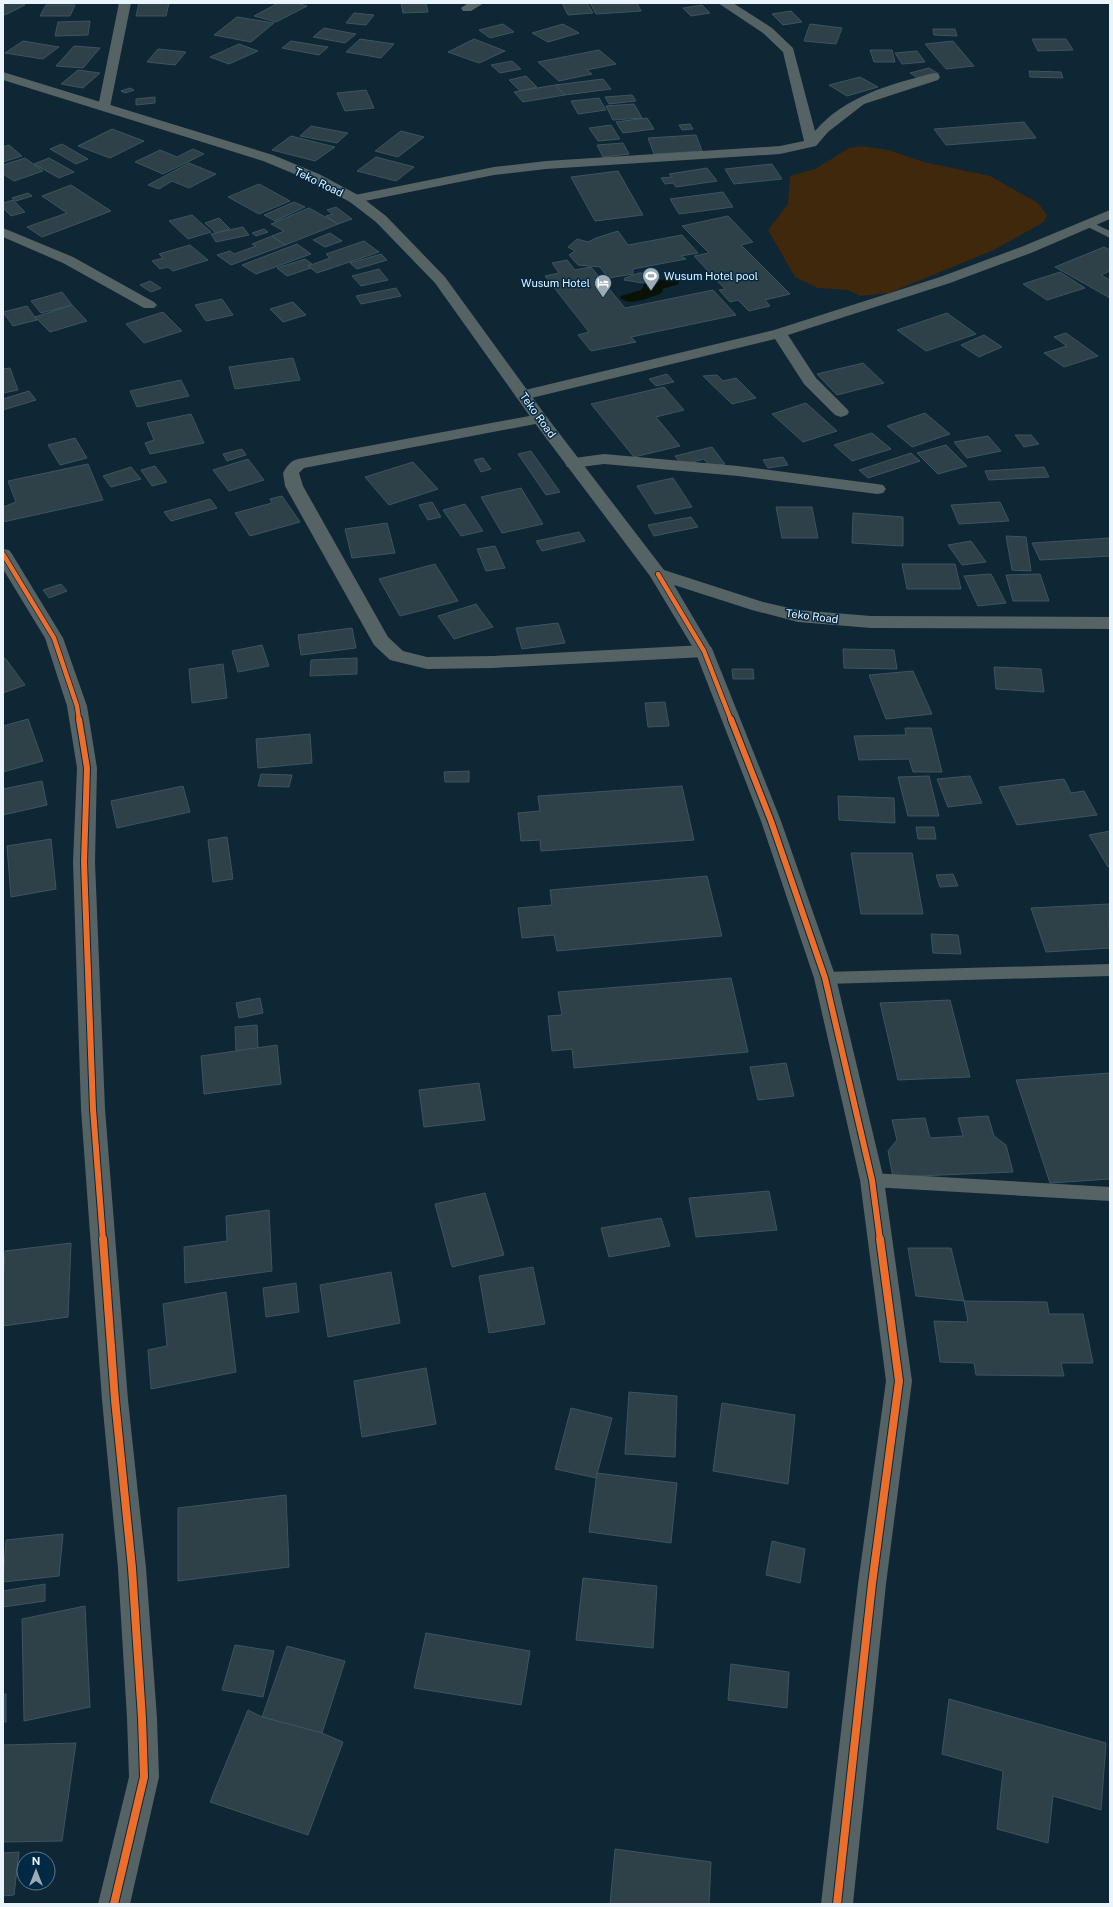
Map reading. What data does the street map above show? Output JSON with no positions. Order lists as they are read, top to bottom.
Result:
{
  "streets": {
    "street": ["Teko Road"]
  },
  "places": {
    "sports": ["Wusum Hotel pool"],
    "hotel": ["Wusum Hotel"]
  },
  "north": "top"
}
